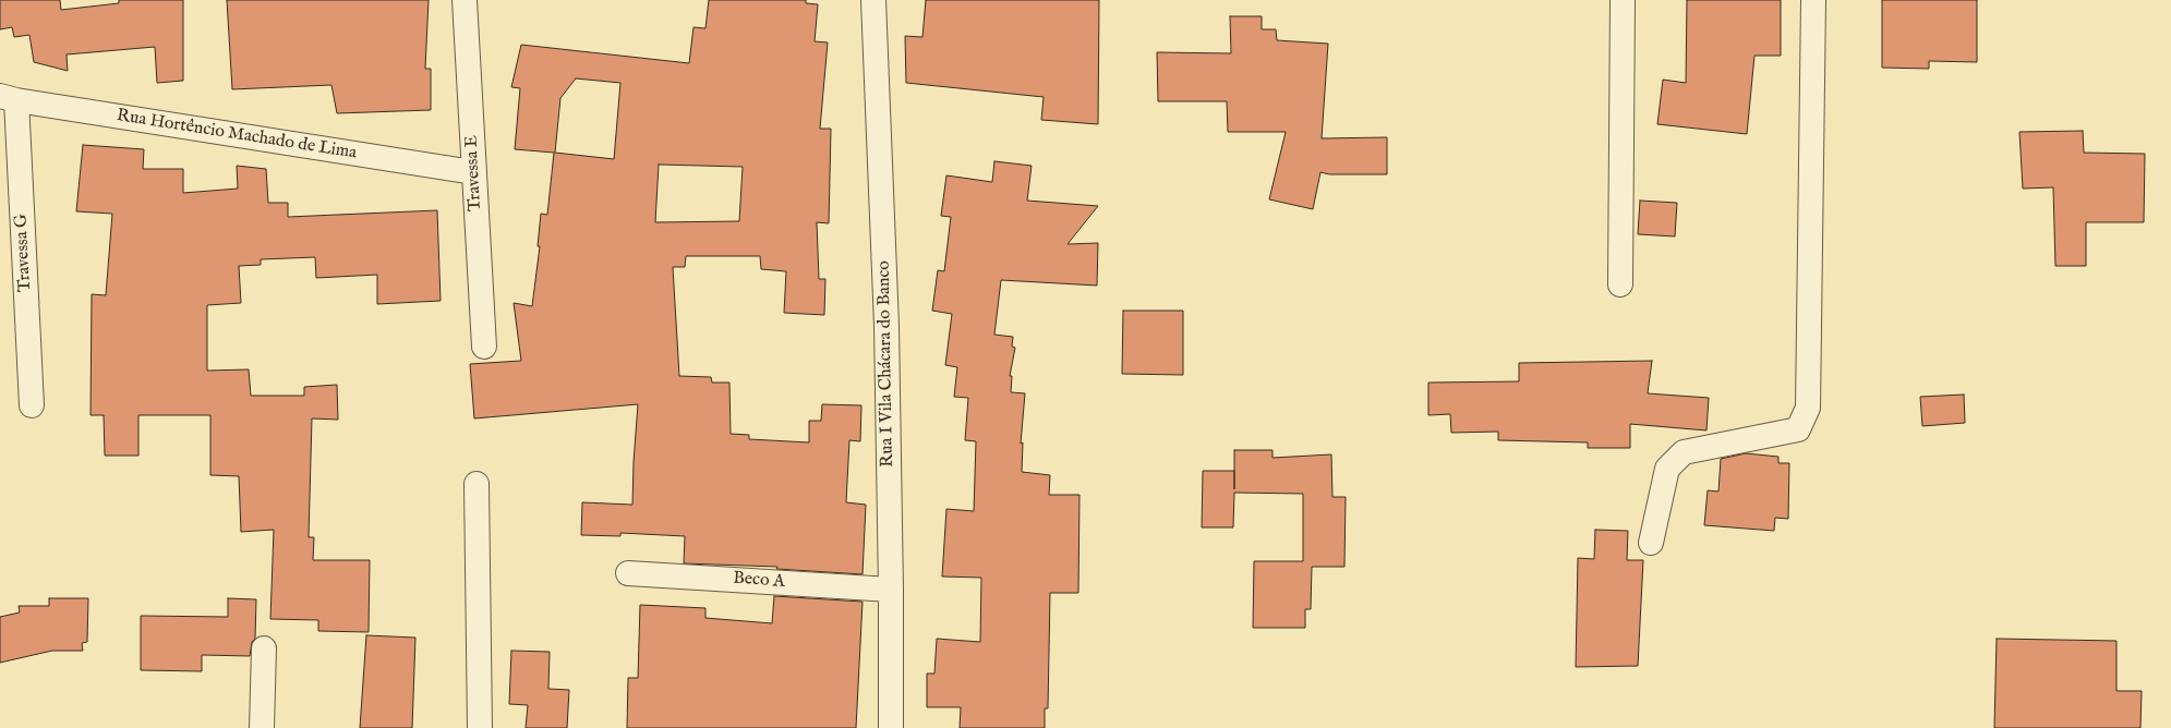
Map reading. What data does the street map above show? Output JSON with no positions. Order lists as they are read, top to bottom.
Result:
{
  "streets": {
    "street": [
      "Rua Hortêncio Machado de Lima",
      "Travessa E",
      "Travessa G",
      "Rua I Vila Chácara do Banco",
      "Beco A"
    ]
  },
  "crossings": [
    ["Rua Hortêncio Machado de Lima", "Travessa E"],
    ["Rua Hortêncio Machado de Lima", "Travessa G"],
    ["Rua I Vila Chácara do Banco", "Beco A"]
  ]
}
